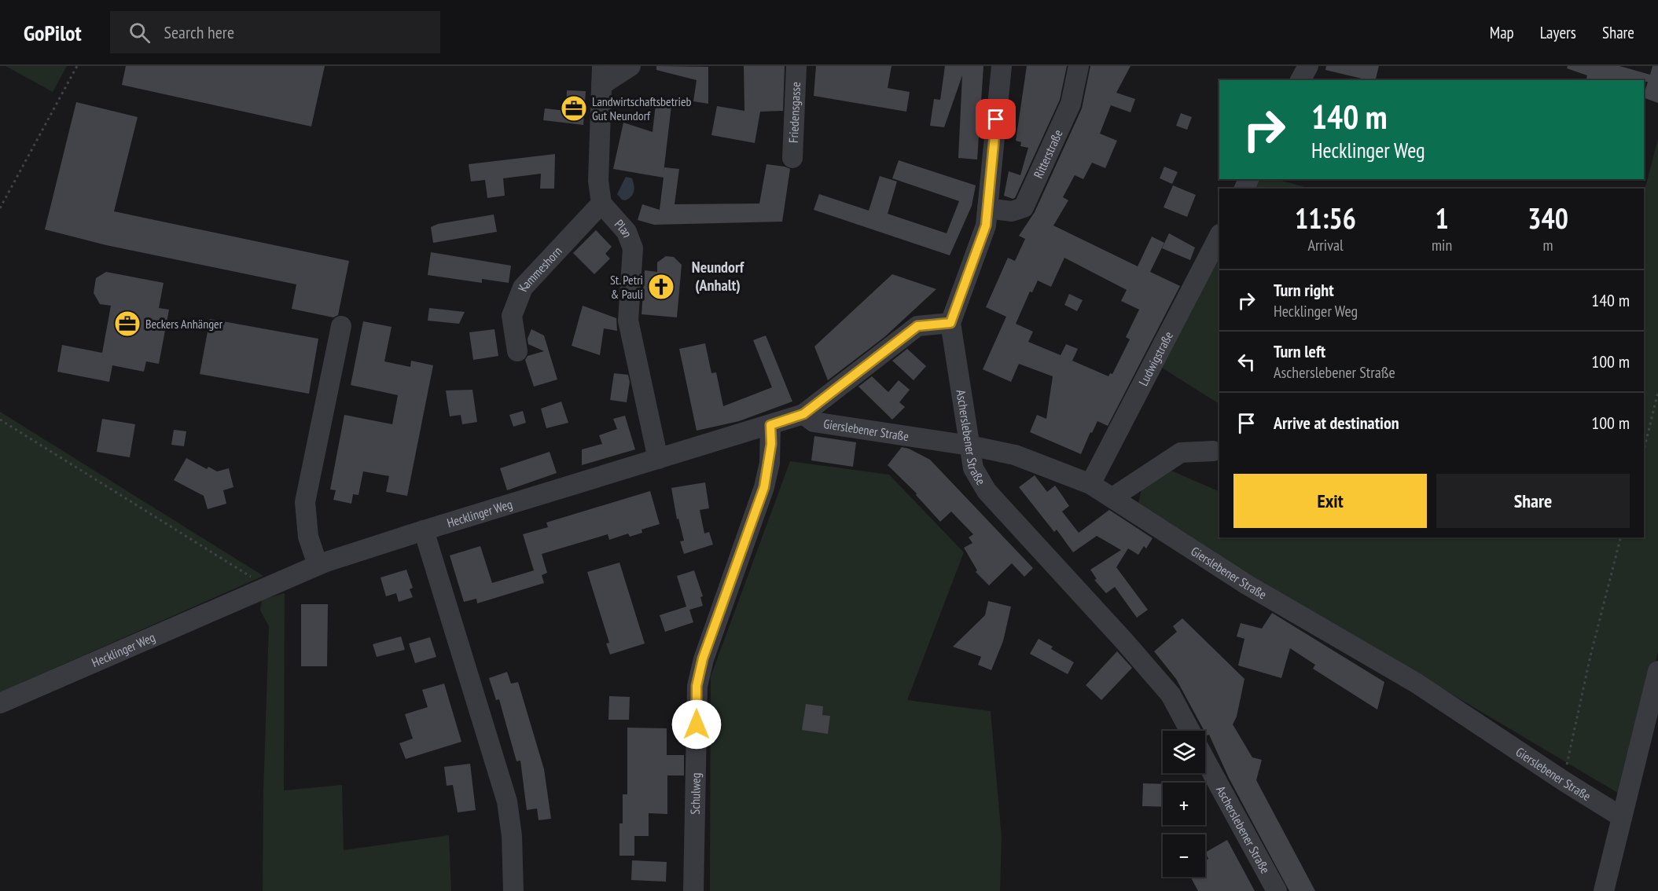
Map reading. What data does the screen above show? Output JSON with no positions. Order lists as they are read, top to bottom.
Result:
{
  "streets": {
    "street": [
      "Friedensgasse",
      "Ritterstraße",
      "Plan",
      "Kammeshorn",
      "Ludwigstraße",
      "Gierslebener Straße",
      "Ascherslebener Straße",
      "Hecklinger Weg",
      "Schulweg"
    ]
  },
  "crossings": [
    ["Ritterstraße", "Ascherslebener Straße"],
    ["Plan", "Kammeshorn"],
    ["Plan", "Hecklinger Weg"],
    ["Ludwigstraße", "Gierslebener Straße"],
    ["Gierslebener Straße", "Ascherslebener Straße"],
    ["Gierslebener Straße", "Hecklinger Weg"],
    ["Ascherslebener Straße", "Hecklinger Weg"],
    ["Hecklinger Weg", "Schulweg"]
  ],
  "districts": ["Neundorf (Anhalt)"],
  "places": {
    "office": ["Landwirtschaftsbetrieb Gut Neundorf", "Beckers Anhänger"],
    "church": ["St. Petri & Pauli"]
  },
  "page": {
    "header": "GoPilot",
    "search": "Search here",
    "nav": ["Map", "Layers", "Share"],
    "turn": ["140 m", "Hecklinger Weg"],
    "eta": [
      "11:56",
      "Arrival",
      "1",
      "min",
      "340",
      "m"
    ],
    "list": [
      {
        "name": "Turn right",
        "note": "Hecklinger Weg",
        "value": "140 m"
      },
      {
        "name": "Turn left",
        "note": "Ascherslebener Straße",
        "value": "100 m"
      },
      {
        "name": "Arrive at destination",
        "value": "100 m"
      }
    ],
    "buttons": ["Exit", "Share"],
    "map_buttons": ["+", "−"]
  }
}
